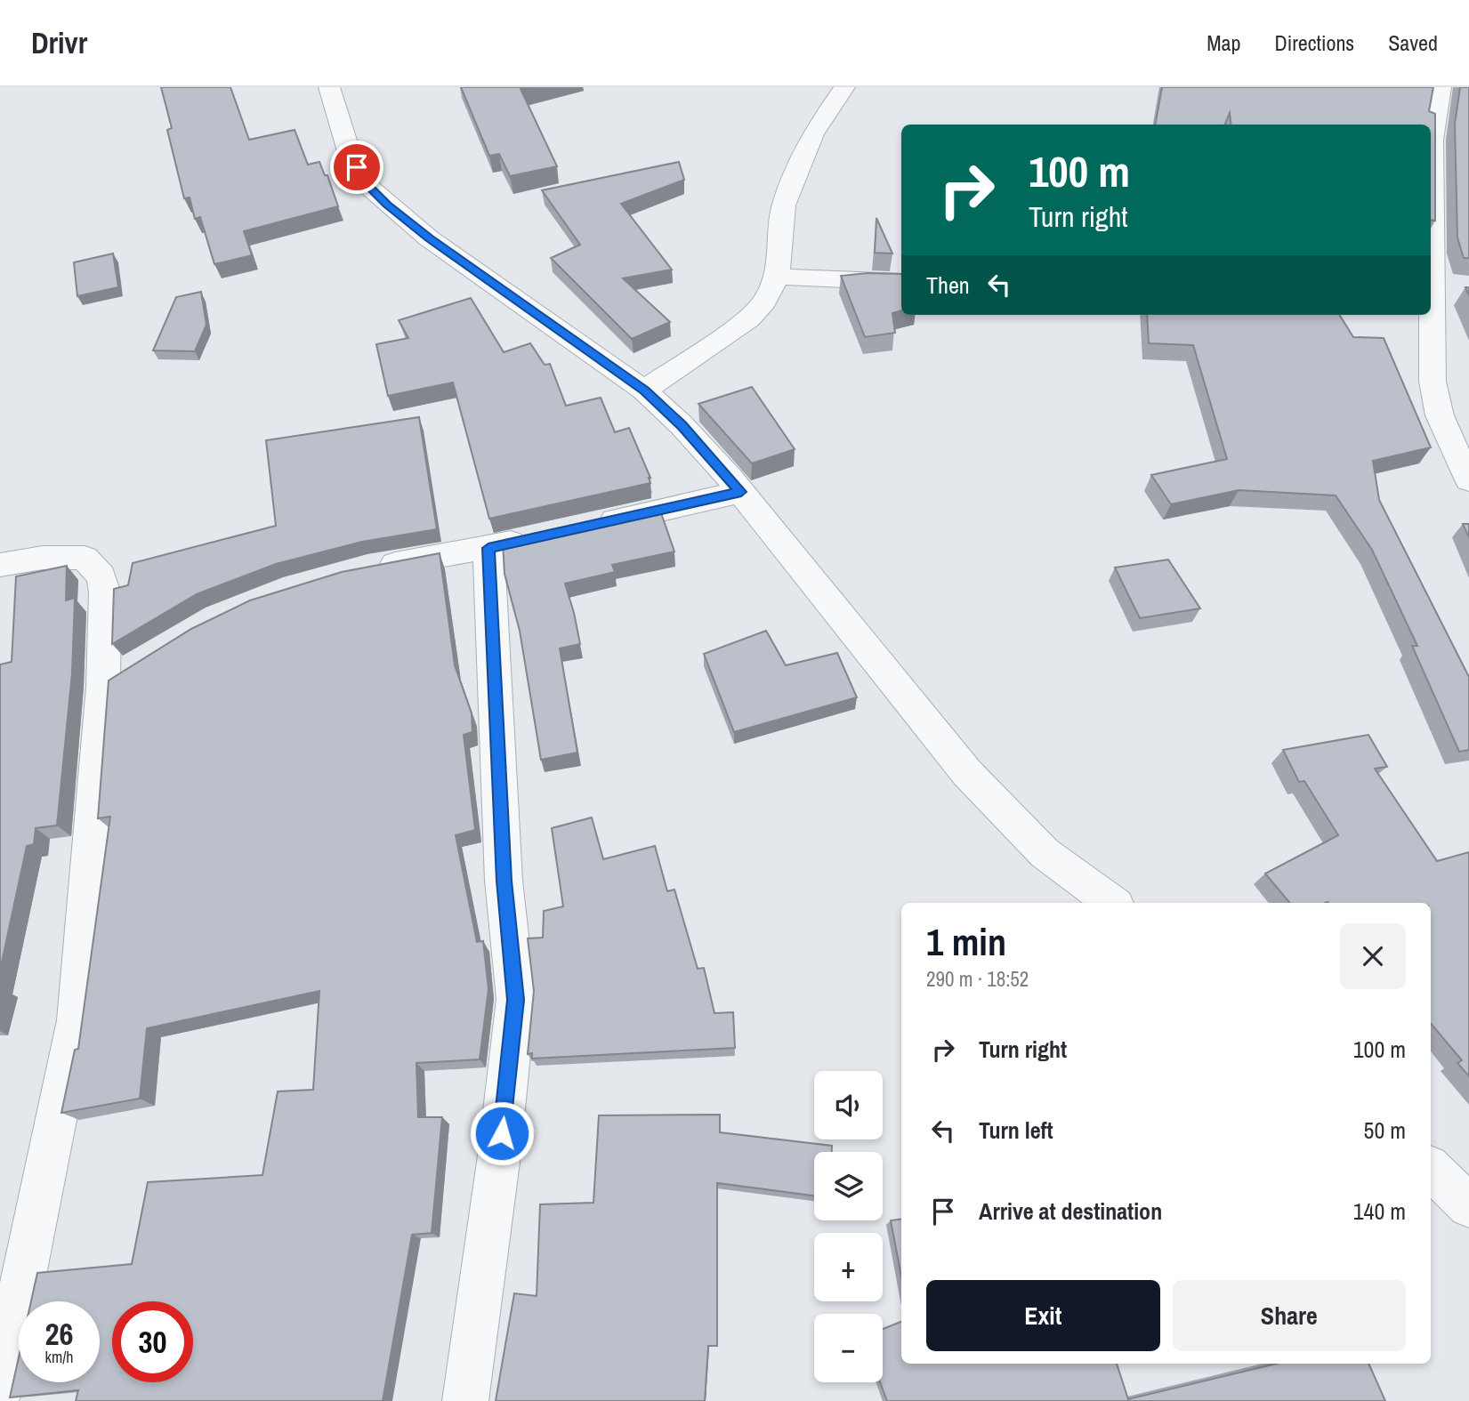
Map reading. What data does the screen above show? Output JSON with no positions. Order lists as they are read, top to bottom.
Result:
{
  "page": {
    "header": "Drivr",
    "nav": ["Map", "Directions", "Saved"],
    "turn": ["100 m", "Turn right"],
    "then": "Then",
    "heading": ["1 min", "290 m · 18:52"],
    "list": [
      {
        "name": "Turn right",
        "value": "100 m"
      },
      {
        "name": "Turn left",
        "value": "50 m"
      },
      {
        "name": "Arrive at destination",
        "value": "140 m"
      }
    ],
    "map_buttons": ["+", "−"],
    "buttons": ["Exit", "Share"],
    "speed": "26 km/h",
    "limit": "30"
  }
}
